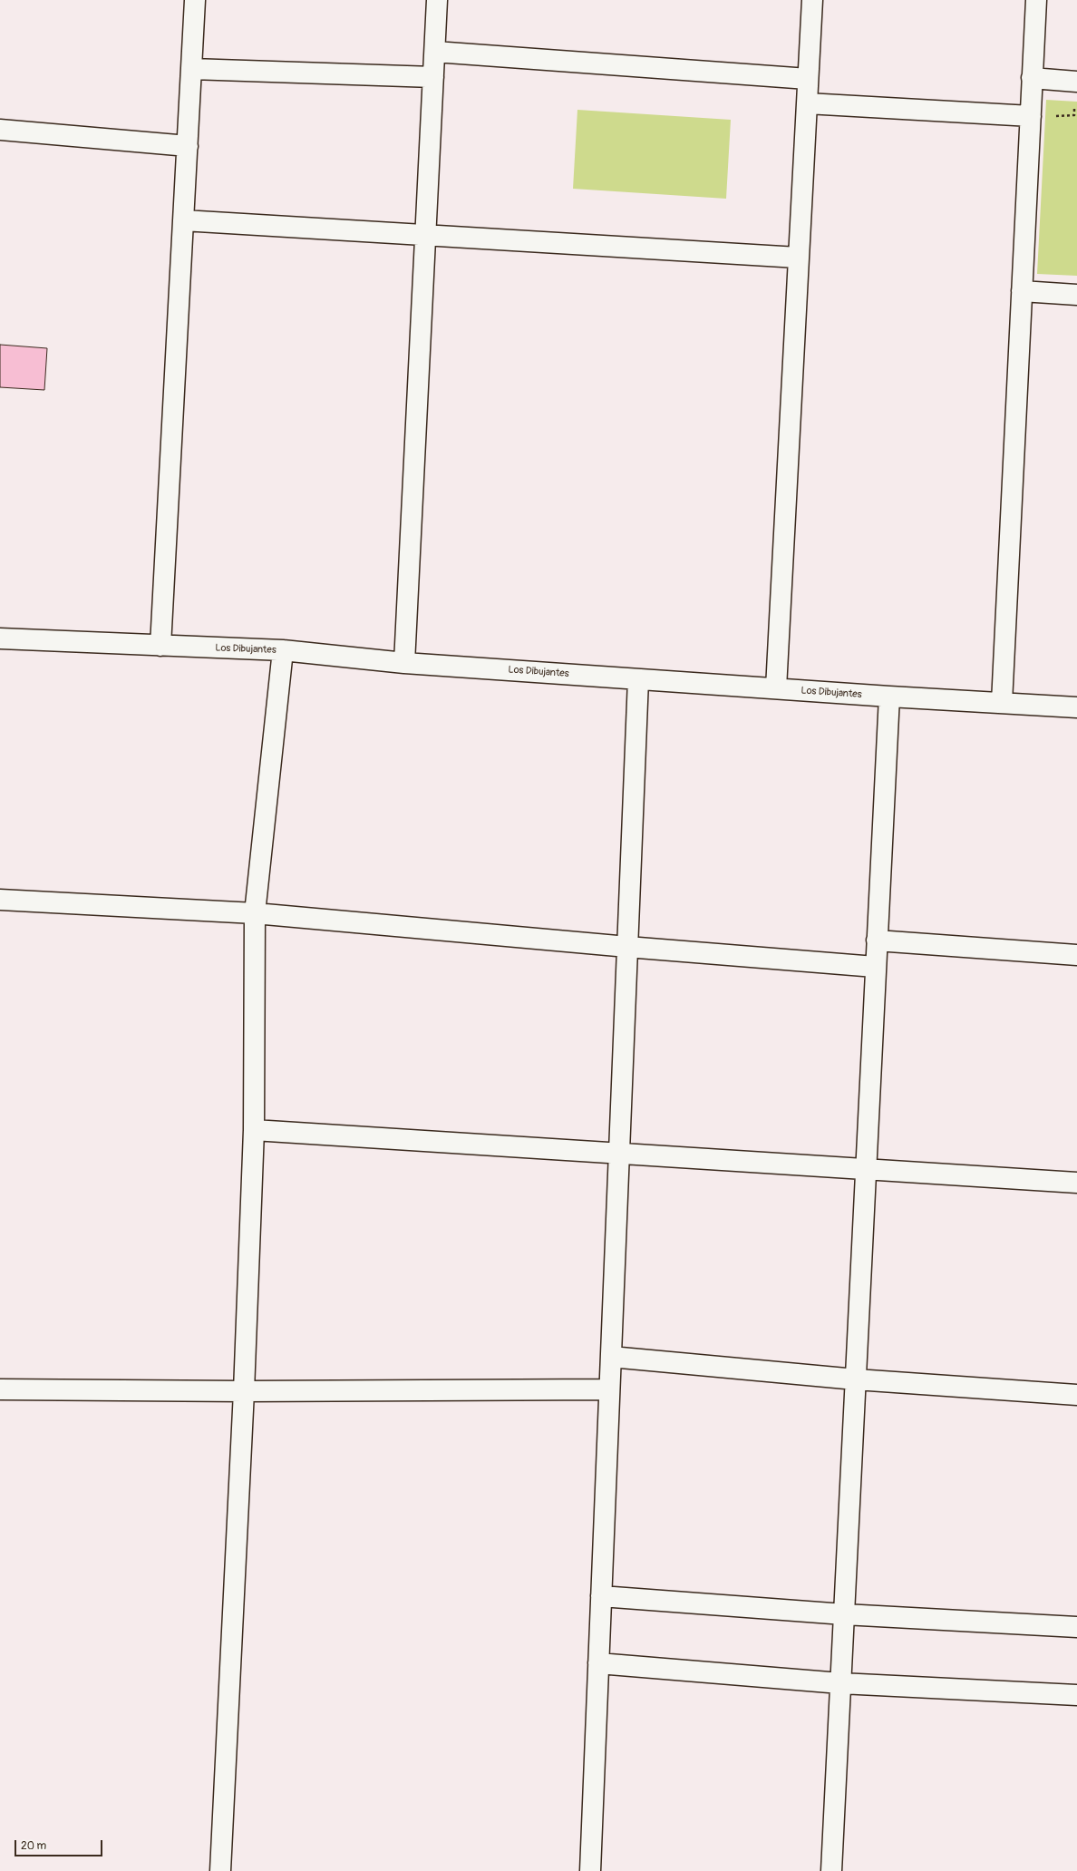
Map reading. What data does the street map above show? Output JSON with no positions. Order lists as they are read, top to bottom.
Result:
{
  "streets": {
    "street": ["Los Dibujantes"]
  },
  "scale_bar": "20 m"
}
